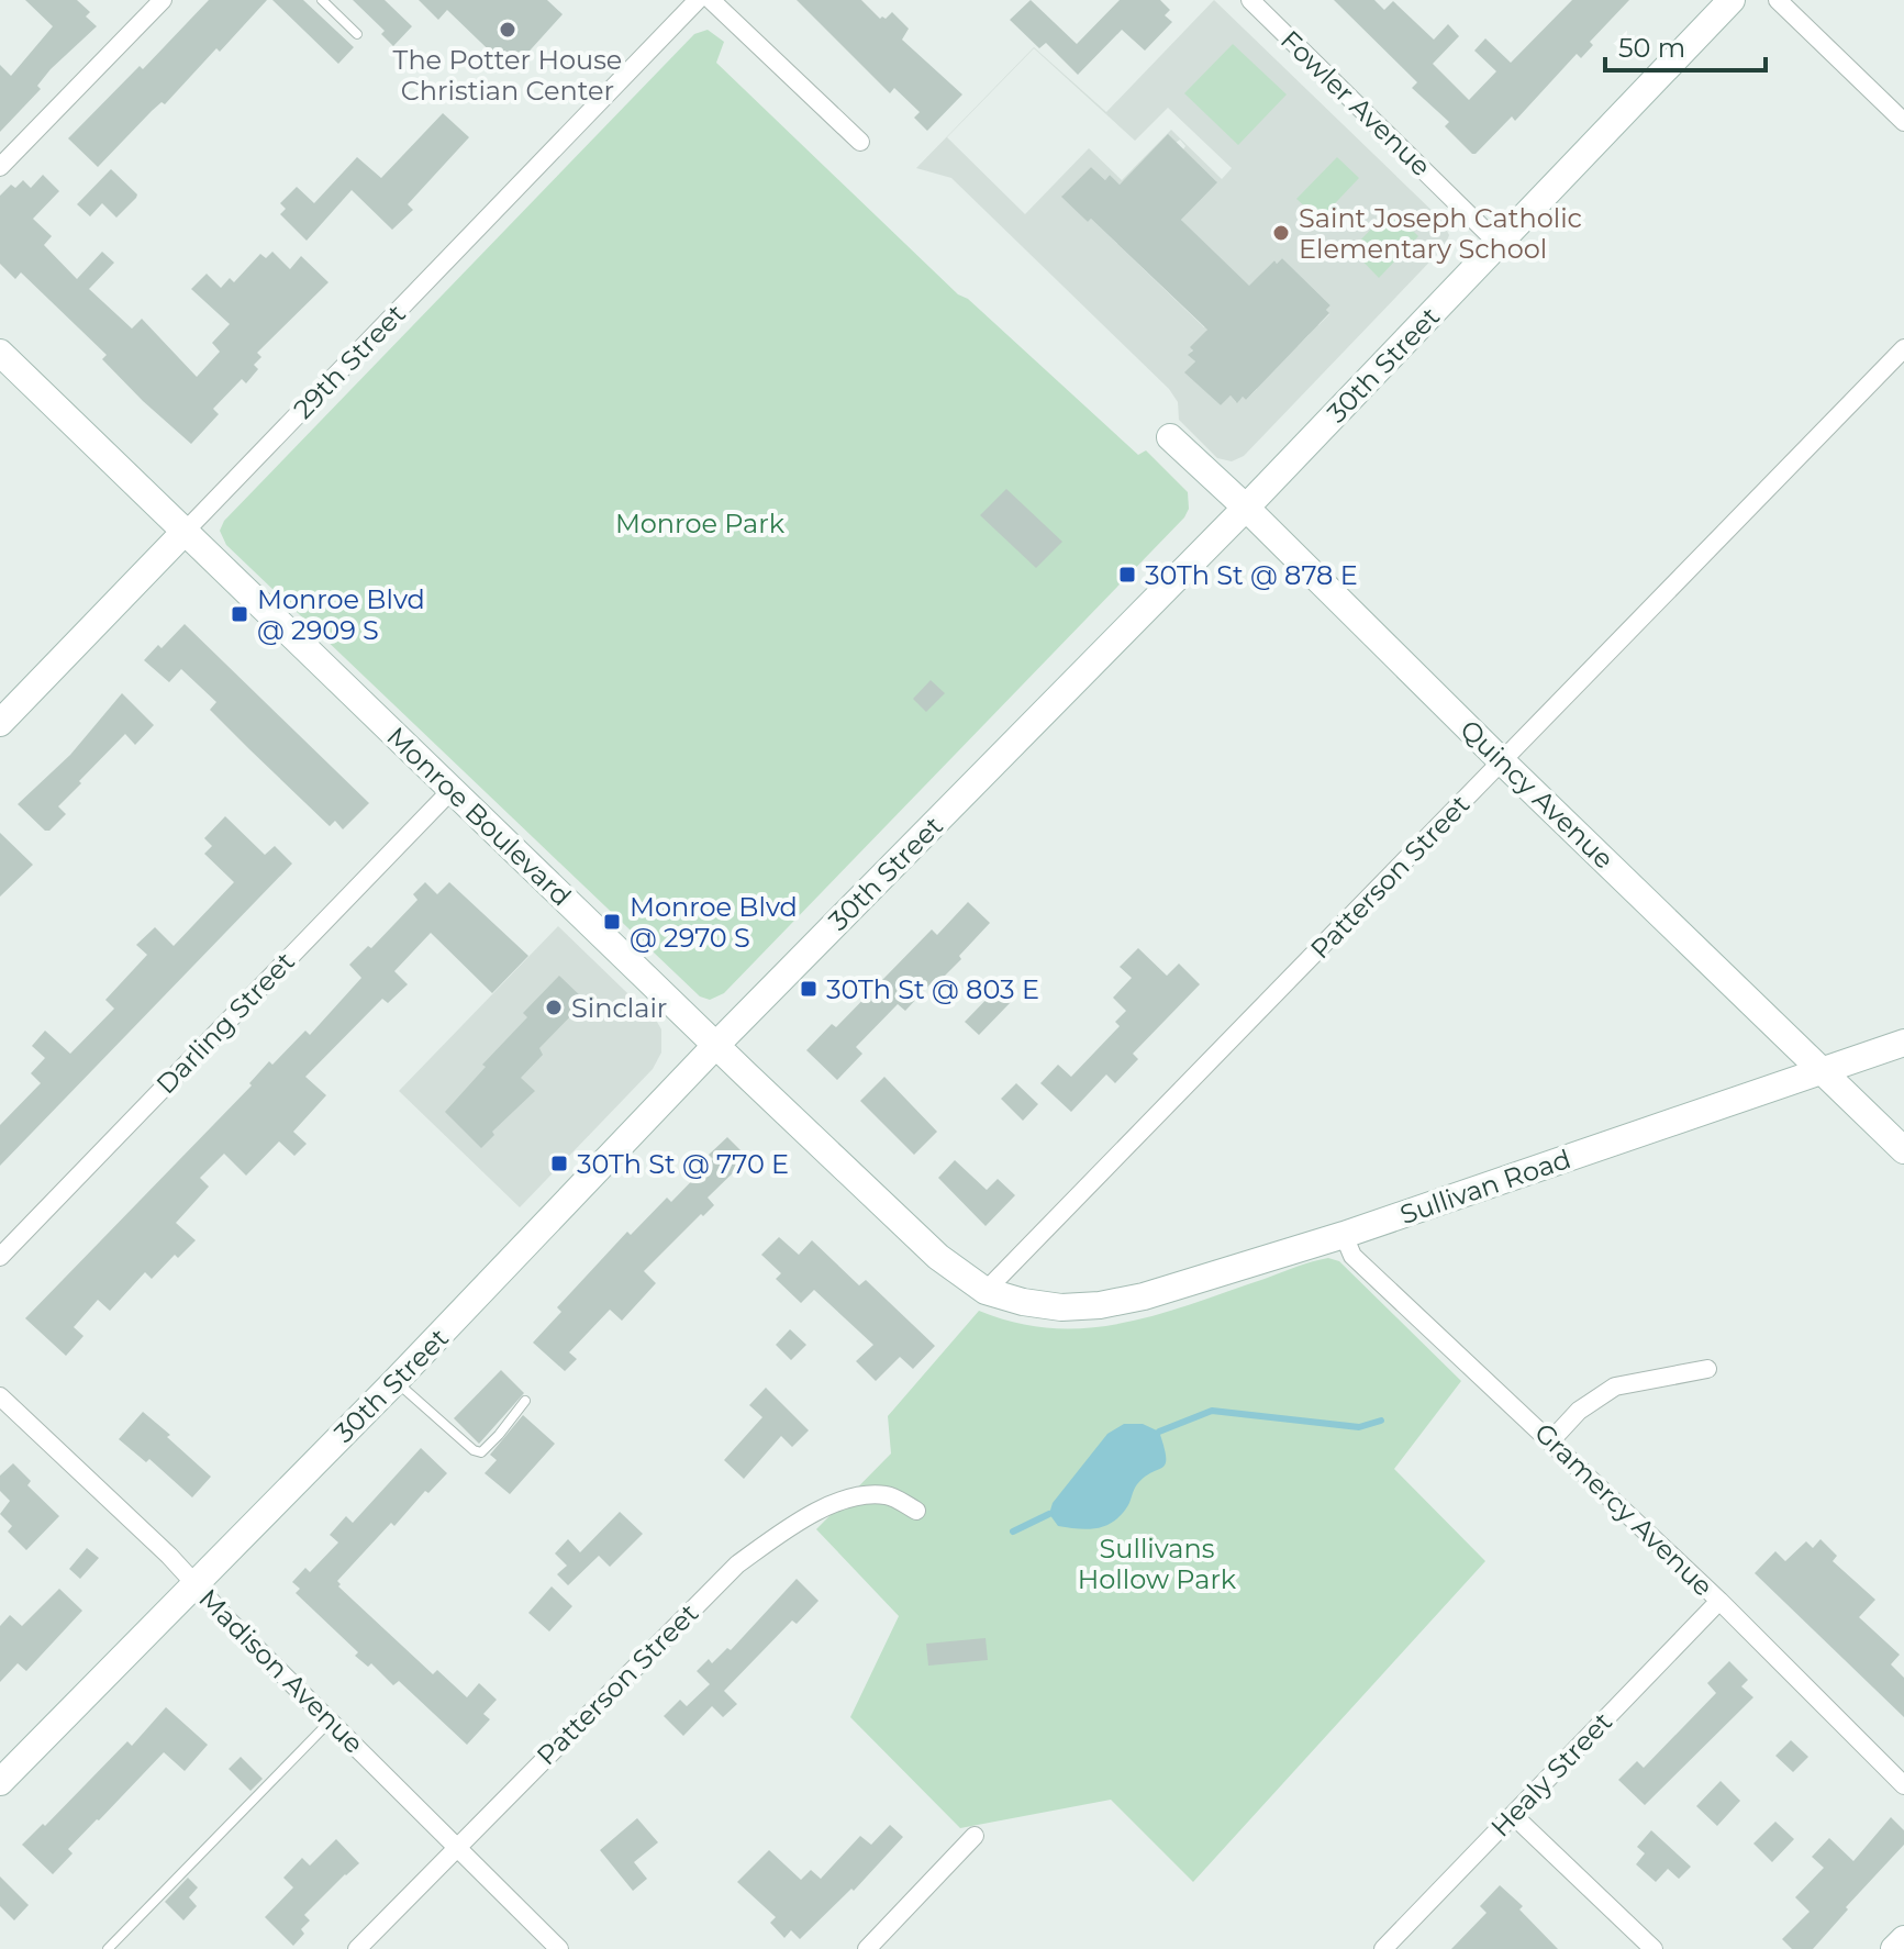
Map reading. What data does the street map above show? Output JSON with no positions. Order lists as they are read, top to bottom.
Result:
{
  "streets": {
    "street": [
      "Fowler Avenue",
      "29th Street",
      "30th Street",
      "Quincy Avenue",
      "Monroe Boulevard",
      "Patterson Street",
      "Darling Street",
      "Sullivan Road",
      "Gramercy Avenue",
      "Madison Avenue",
      "Healy Street"
    ]
  },
  "crossings": [
    ["Fowler Avenue", "30th Street"],
    ["29th Street", "Monroe Boulevard"],
    ["30th Street", "Quincy Avenue"],
    ["30th Street", "Monroe Boulevard"],
    ["30th Street", "Madison Avenue"],
    ["Quincy Avenue", "Patterson Street"],
    ["Quincy Avenue", "Sullivan Road"],
    ["Monroe Boulevard", "Patterson Street"],
    ["Monroe Boulevard", "Darling Street"],
    ["Monroe Boulevard", "Sullivan Road"],
    ["Patterson Street", "Madison Avenue"],
    ["Sullivan Road", "Gramercy Avenue"],
    ["Gramercy Avenue", "Healy Street"]
  ],
  "parks": ["Monroe Park", "Sullivans Hollow Park"],
  "places": {
    "other": ["The Potter House Christian Center", "Saint Joseph Catholic Elementary School", "Sinclair"],
    "transit": [
      "30Th St @ 878 E",
      "Monroe Blvd @ 2909 S",
      "Monroe Blvd @ 2970 S",
      "30Th St @ 803 E",
      "30Th St @ 770 E"
    ]
  },
  "scale_bar": "50 m"
}
